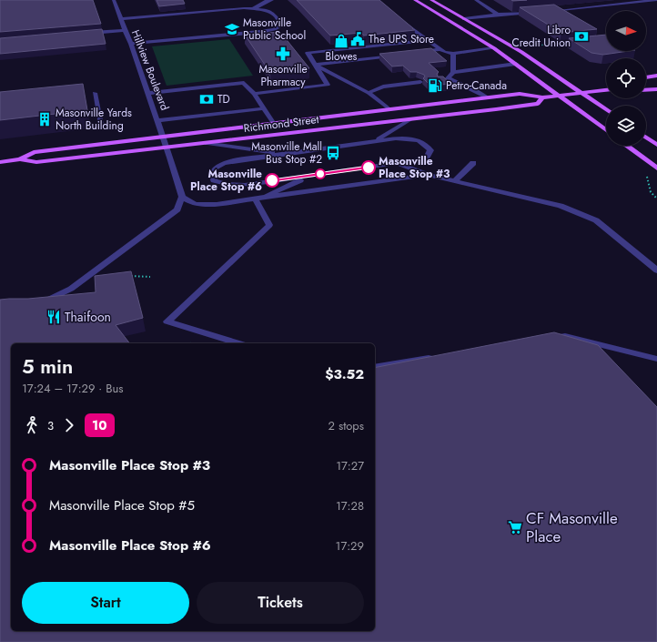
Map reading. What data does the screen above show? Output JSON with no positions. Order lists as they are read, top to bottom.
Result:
{
  "streets": {
    "main road": ["Richmond Street"],
    "street": ["Hillview Boulevard"]
  },
  "crossings": [
    ["Hillview Boulevard", "Richmond Street"]
  ],
  "places": {
    "school or university": ["Masonville Public School"],
    "bank": ["Libro Credit Union", "TD"],
    "public building": ["The UPS Store"],
    "shop": ["Blowes"],
    "pharmacy": ["Masonville Pharmacy"],
    "fuel station": ["Petro-Canada"],
    "building": ["Masonville Yards North Building"],
    "bus stop": ["Masonville Mall Bus Stop #2"],
    "other": ["Masonville Place Stop #3", "Masonville Place Stop #6"],
    "restaurant": ["Thaifoon"],
    "supermarket": ["CF Masonville Place"]
  },
  "lines": ["bus line 10"],
  "north": "right",
  "page": {
    "heading": ["5 min", "17:24 – 17:29 · Bus", "$3.52"],
    "legs": ["3", "10", "2 stops"],
    "list": [
      {
        "name": "Masonville Place Stop #3",
        "value": "17:27"
      },
      {
        "name": "Masonville Place Stop #5",
        "value": "17:28"
      },
      {
        "name": "Masonville Place Stop #6",
        "value": "17:29"
      }
    ],
    "buttons": ["Start", "Tickets"]
  }
}
